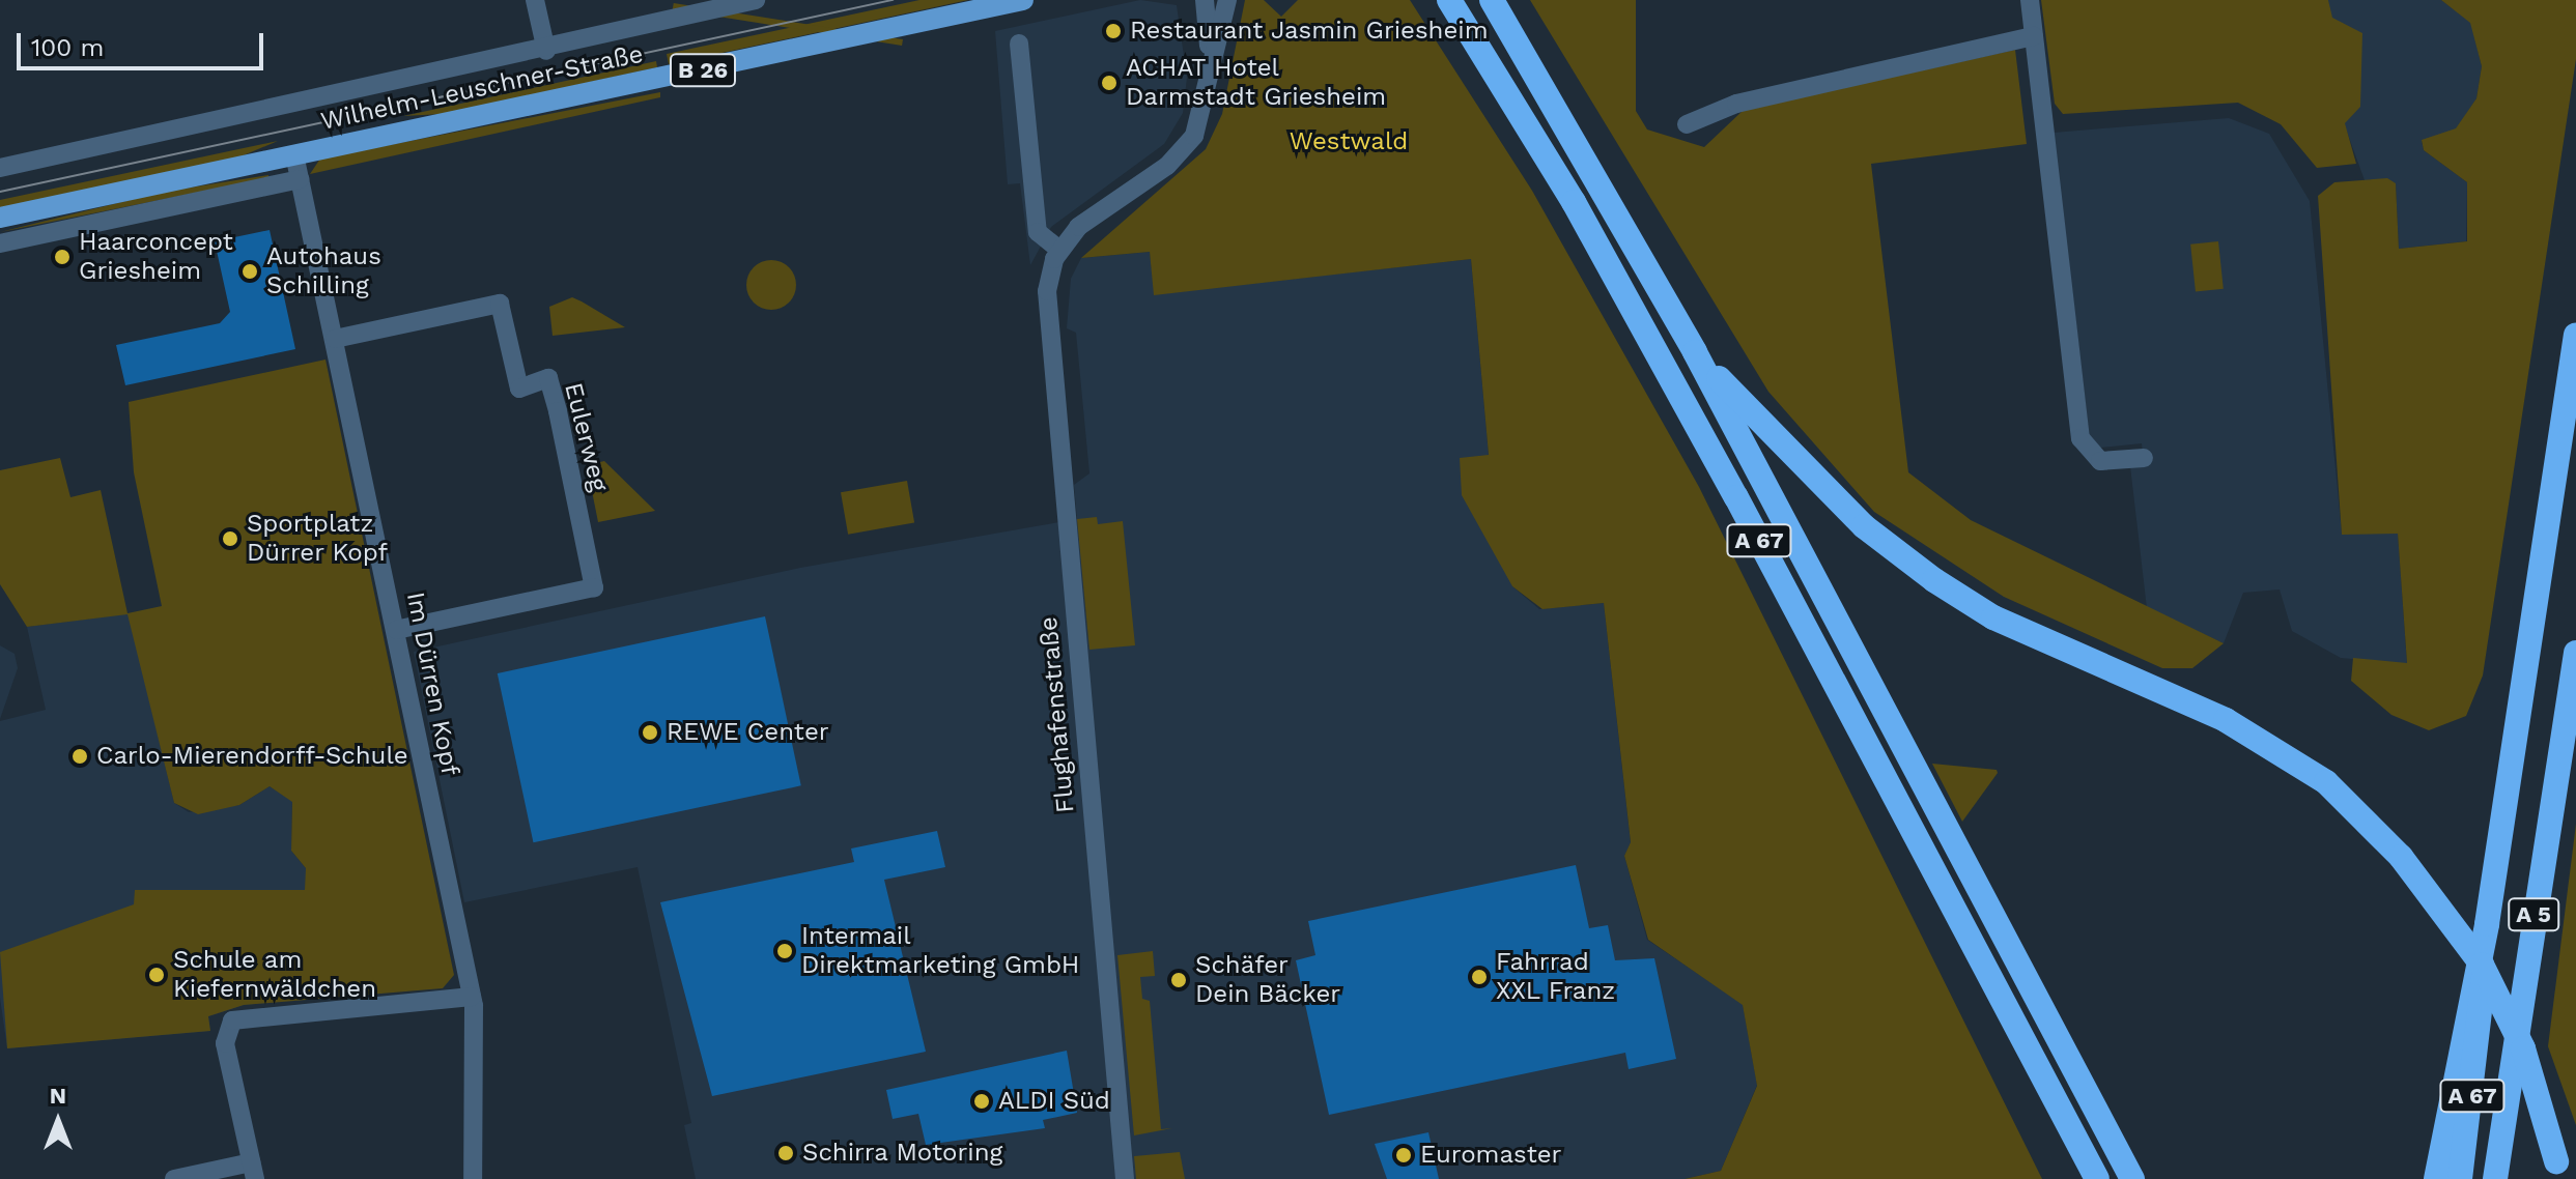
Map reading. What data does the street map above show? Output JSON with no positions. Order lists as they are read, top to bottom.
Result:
{
  "streets": {
    "highway": ["A 67", "A 5"],
    "main road": ["B 26", "Wilhelm-Leuschner-Straße"],
    "street": ["Eulerweg", "Im Dürren Kopf", "Flughafenstraße"]
  },
  "crossings": [
    ["Wilhelm-Leuschner-Straße", "Im Dürren Kopf"],
    ["Eulerweg", "Im Dürren Kopf"],
    ["A 67", "A 5"]
  ],
  "parks": ["Westwald"],
  "places": [
    "Restaurant Jasmin Griesheim",
    "ACHAT Hotel Darmstadt Griesheim",
    "Haarconcept Griesheim",
    "Autohaus Schilling",
    "Sportplatz Dürrer Kopf",
    "REWE Center",
    "Carlo-Mierendorff-Schule",
    "Intermail Direktmarketing GmbH",
    "Schule am Kiefernwäldchen",
    "Fahrrad XXL Franz",
    "Schäfer Dein Bäcker",
    "ALDI Süd",
    "Schirra Motoring",
    "Euromaster"
  ],
  "scale_bar": "100 m",
  "north": "top"
}
